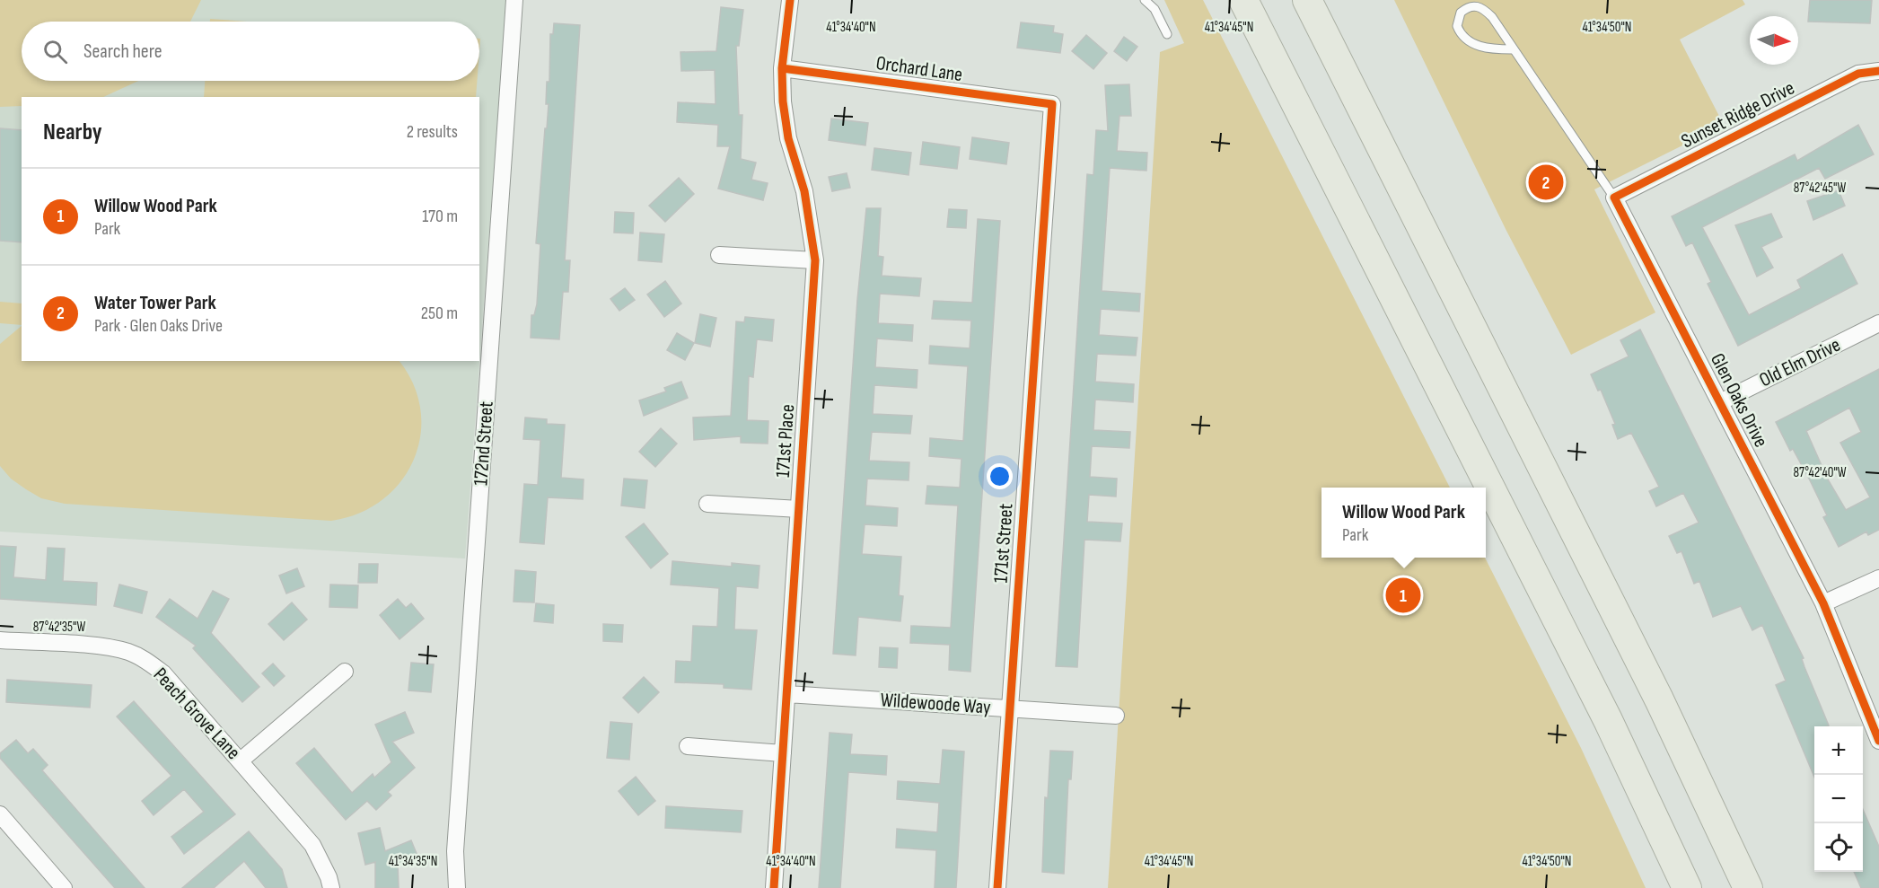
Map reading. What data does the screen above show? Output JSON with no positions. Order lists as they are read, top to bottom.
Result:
{
  "streets": {
    "street": [
      "Orchard Lane",
      "Sunset Ridge Drive",
      "Old Elm Drive",
      "Glen Oaks Drive",
      "171st Place",
      "172nd Street",
      "171st Street",
      "Wildewoode Way",
      "Peach Grove Lane"
    ]
  },
  "crossings": [
    ["Orchard Lane", "171st Place"],
    ["Orchard Lane", "171st Street"],
    ["Sunset Ridge Drive", "Glen Oaks Drive"],
    ["Old Elm Drive", "Glen Oaks Drive"],
    ["171st Place", "Wildewoode Way"],
    ["171st Street", "Wildewoode Way"]
  ],
  "north": "right",
  "page": {
    "search": "Search here",
    "heading": ["Nearby", "2 results"],
    "pins": ["2", "1"],
    "list": [
      {
        "mark": "1",
        "name": "Willow Wood Park",
        "note": "Park",
        "value": "170 m"
      },
      {
        "mark": "2",
        "name": "Water Tower Park",
        "note": "Park · Glen Oaks Drive",
        "value": "250 m"
      }
    ],
    "popup": ["Willow Wood Park", "Park"],
    "map_buttons": ["+", "−"]
  },
  "coordinates": [
    "41°34'40\"N",
    "41°34'45\"N",
    "41°34'50\"N",
    "87°42'45\"W",
    "87°42'40\"W",
    "87°42'35\"W",
    "41°34'35\"N"
  ]
}
